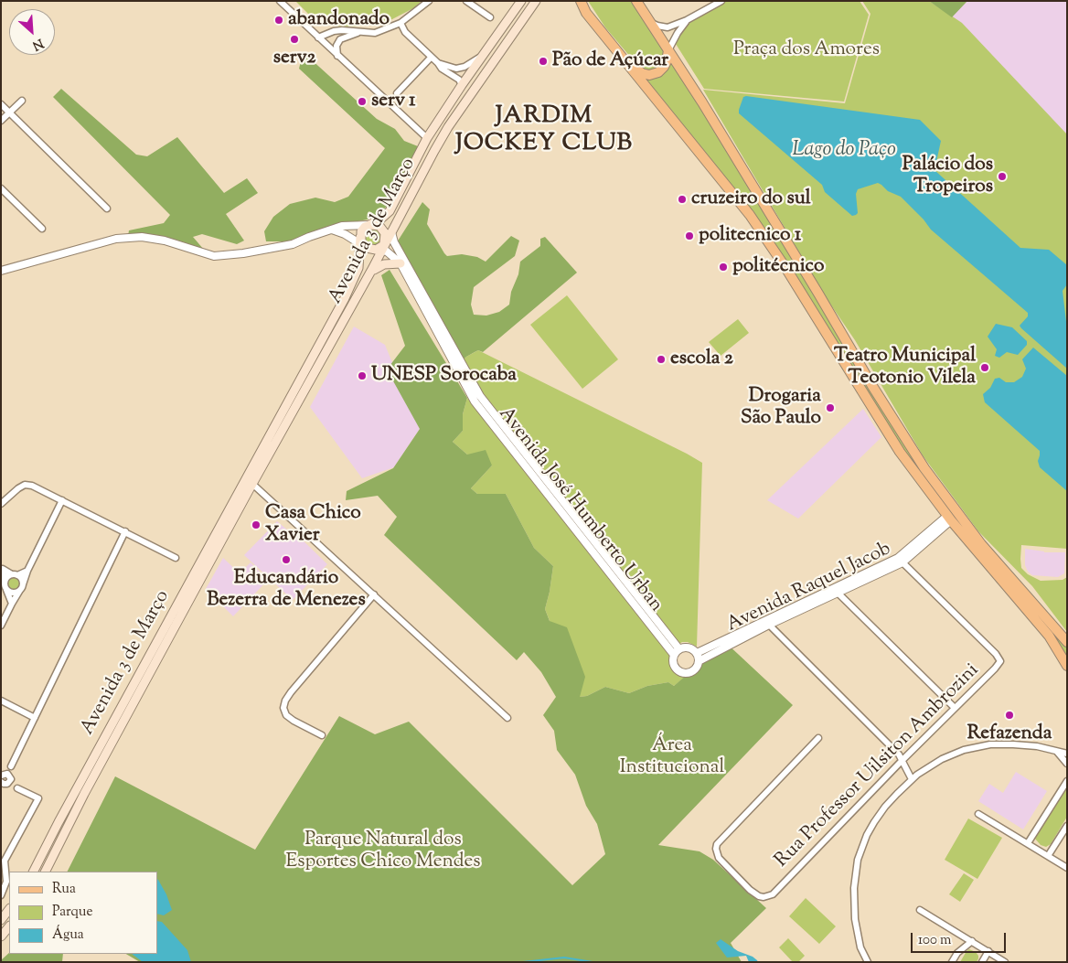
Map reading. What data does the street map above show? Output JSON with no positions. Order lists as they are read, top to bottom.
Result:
{
  "streets": {
    "main road": ["Avenida 3 de Março"],
    "street": ["Avenida José Humberto Urban", "Avenida Raquel Jacob", "Rua Professor Uilsiton Ambrozini"]
  },
  "crossings": [
    ["Avenida 3 de Março", "Avenida José Humberto Urban"],
    ["Avenida José Humberto Urban", "Avenida Raquel Jacob"],
    ["Avenida Raquel Jacob", "Rua Professor Uilsiton Ambrozini"]
  ],
  "districts": ["JARDIM JOCKEY CLUB"],
  "water": ["Lago do Paço"],
  "parks": ["Praça dos Amores", "Área Institucional", "Parque Natural dos Esportes Chico Mendes"],
  "places": [
    "abandonado",
    "serv2",
    "Pão de Açúcar",
    "serv 1",
    "Palácio dos Tropeiros",
    "cruzeiro do sul",
    "politecnico 1",
    "politécnico",
    "escola 2",
    "Teatro Municipal Teotonio Vilela",
    "UNESP Sorocaba",
    "Drogaria São Paulo",
    "Casa Chico Xavier",
    "Educandário Bezerra de Menezes",
    "Refazenda"
  ],
  "legend": ["Rua", "Parque", "Água"],
  "scale_bar": "100 m",
  "north": "bottom right"
}
